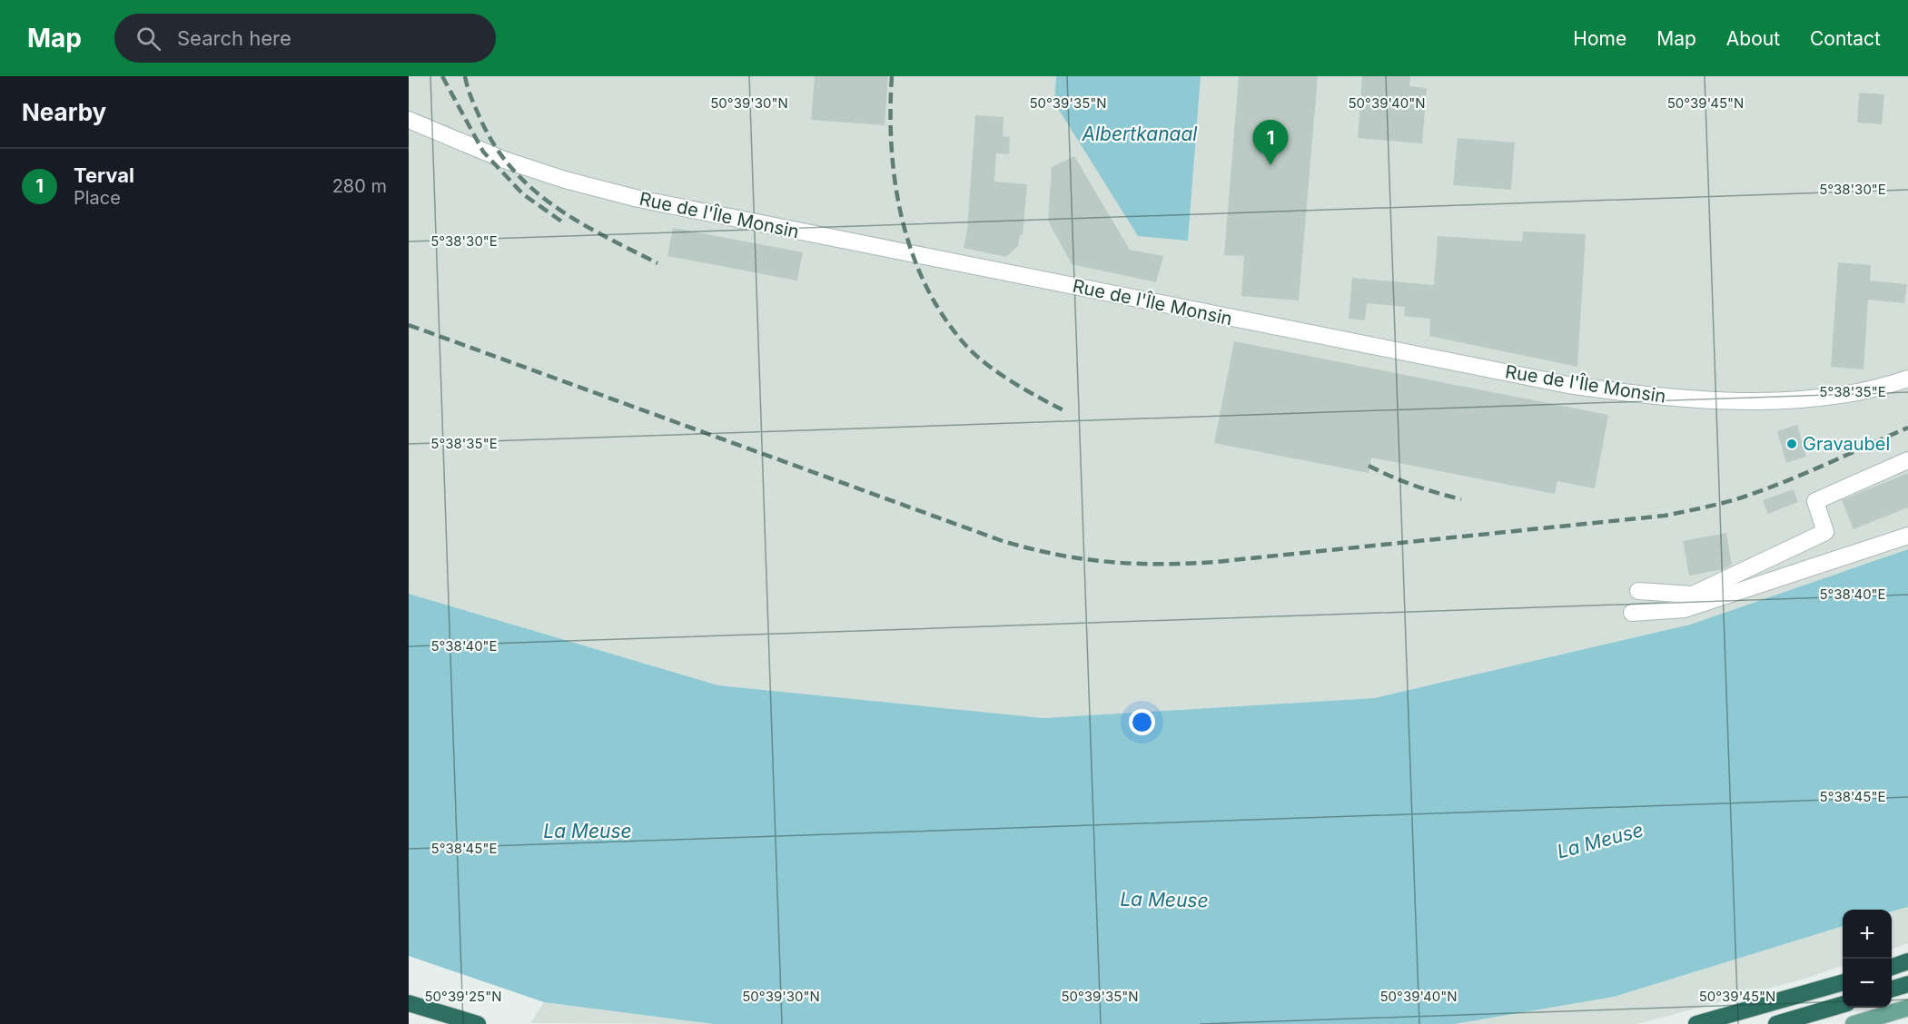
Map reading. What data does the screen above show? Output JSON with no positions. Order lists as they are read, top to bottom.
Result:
{
  "streets": {
    "street": ["Rue de l'Île Monsin"]
  },
  "water": ["Albertkanaal", "La Meuse"],
  "places": ["Gravaubel"],
  "page": {
    "header": "Map",
    "search": "Search here",
    "nav": [
      "Home",
      "Map",
      "About",
      "Contact"
    ],
    "heading": "Nearby",
    "pins": "1",
    "list": [
      {
        "mark": "1",
        "name": "Terval",
        "note": "Place",
        "value": "280 m"
      }
    ],
    "map_buttons": ["+", "−"]
  },
  "coordinates": [
    "50°39'30\"N",
    "50°39'35\"N",
    "50°39'40\"N",
    "50°39'45\"N",
    "5°38'30\"E",
    "5°38'35\"E",
    "5°38'40\"E",
    "5°38'45\"E",
    "50°39'25\"N"
  ]
}
